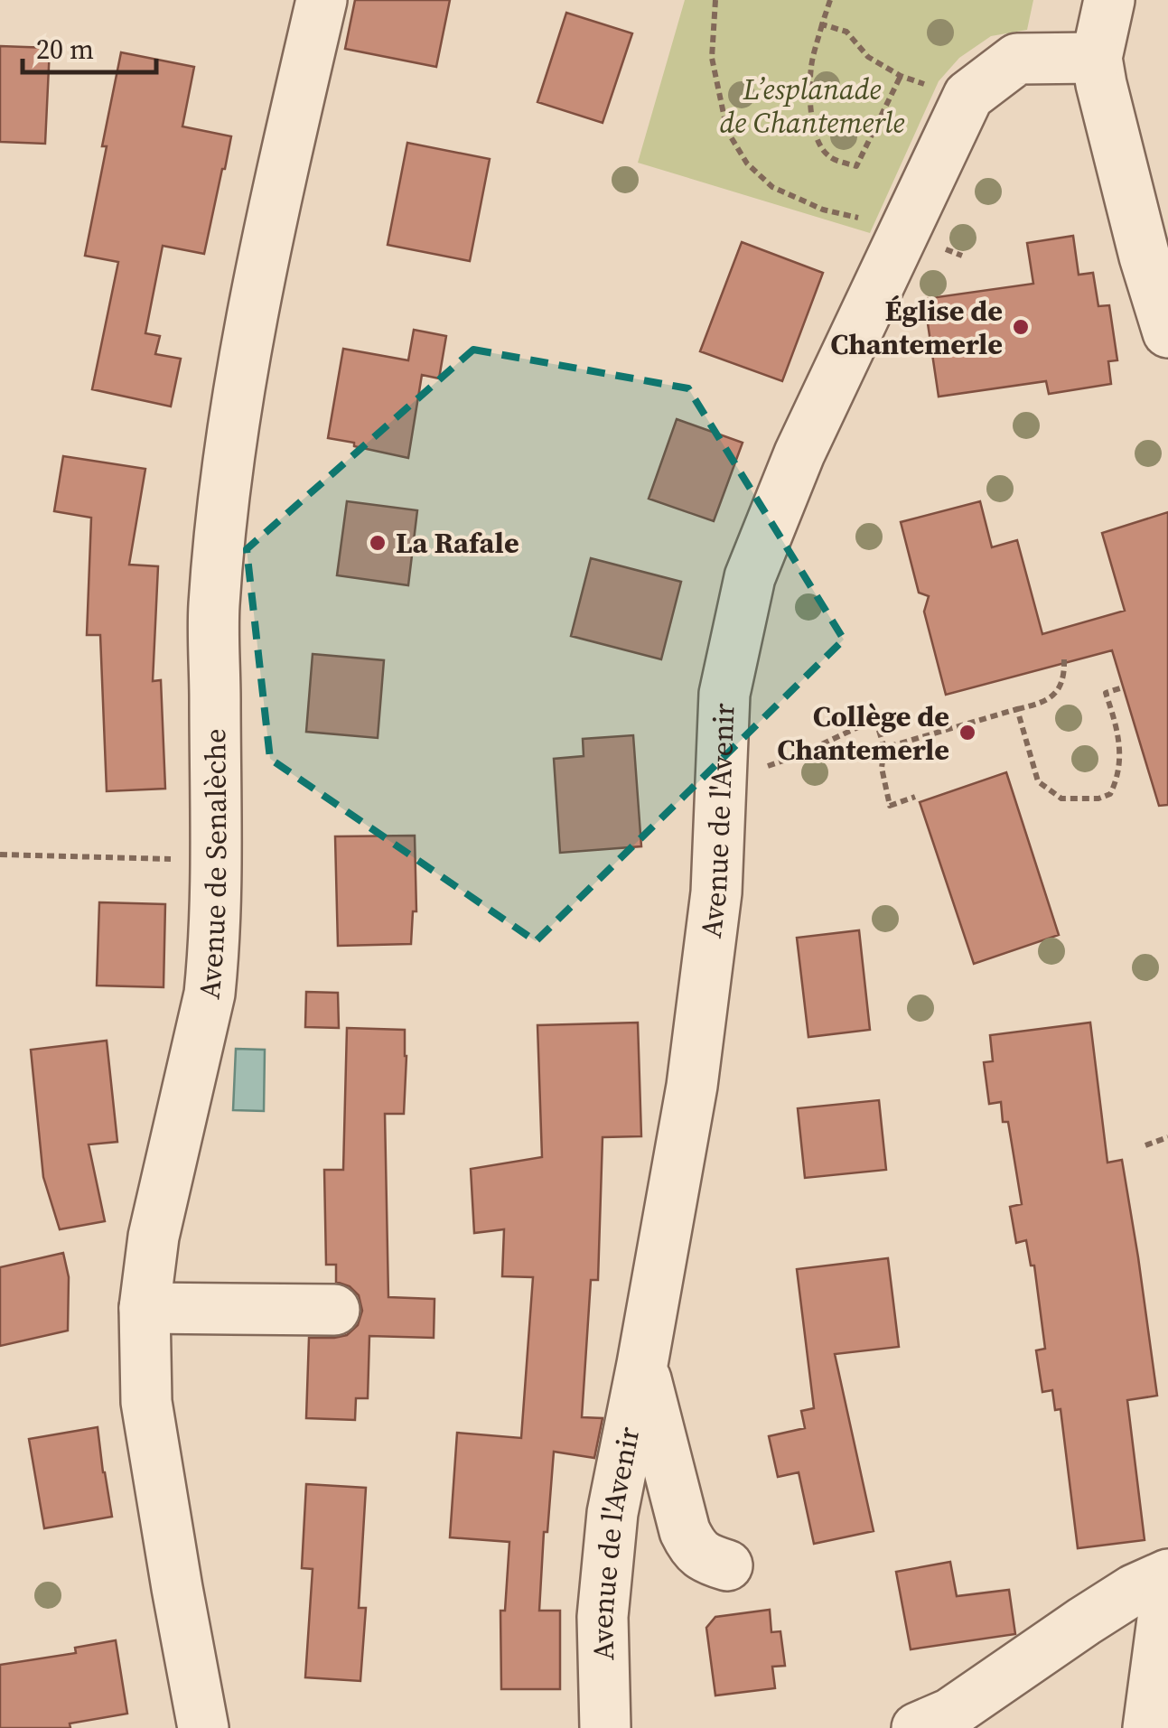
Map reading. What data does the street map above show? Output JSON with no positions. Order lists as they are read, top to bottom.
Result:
{
  "streets": {
    "street": ["Avenue de l'Avenir", "Avenue de Senalèche"]
  },
  "parks": ["L’esplanade de Chantemerle"],
  "places": ["Église de Chantemerle", "La Rafale", "Collège de Chantemerle"],
  "scale_bar": "20 m"
}
